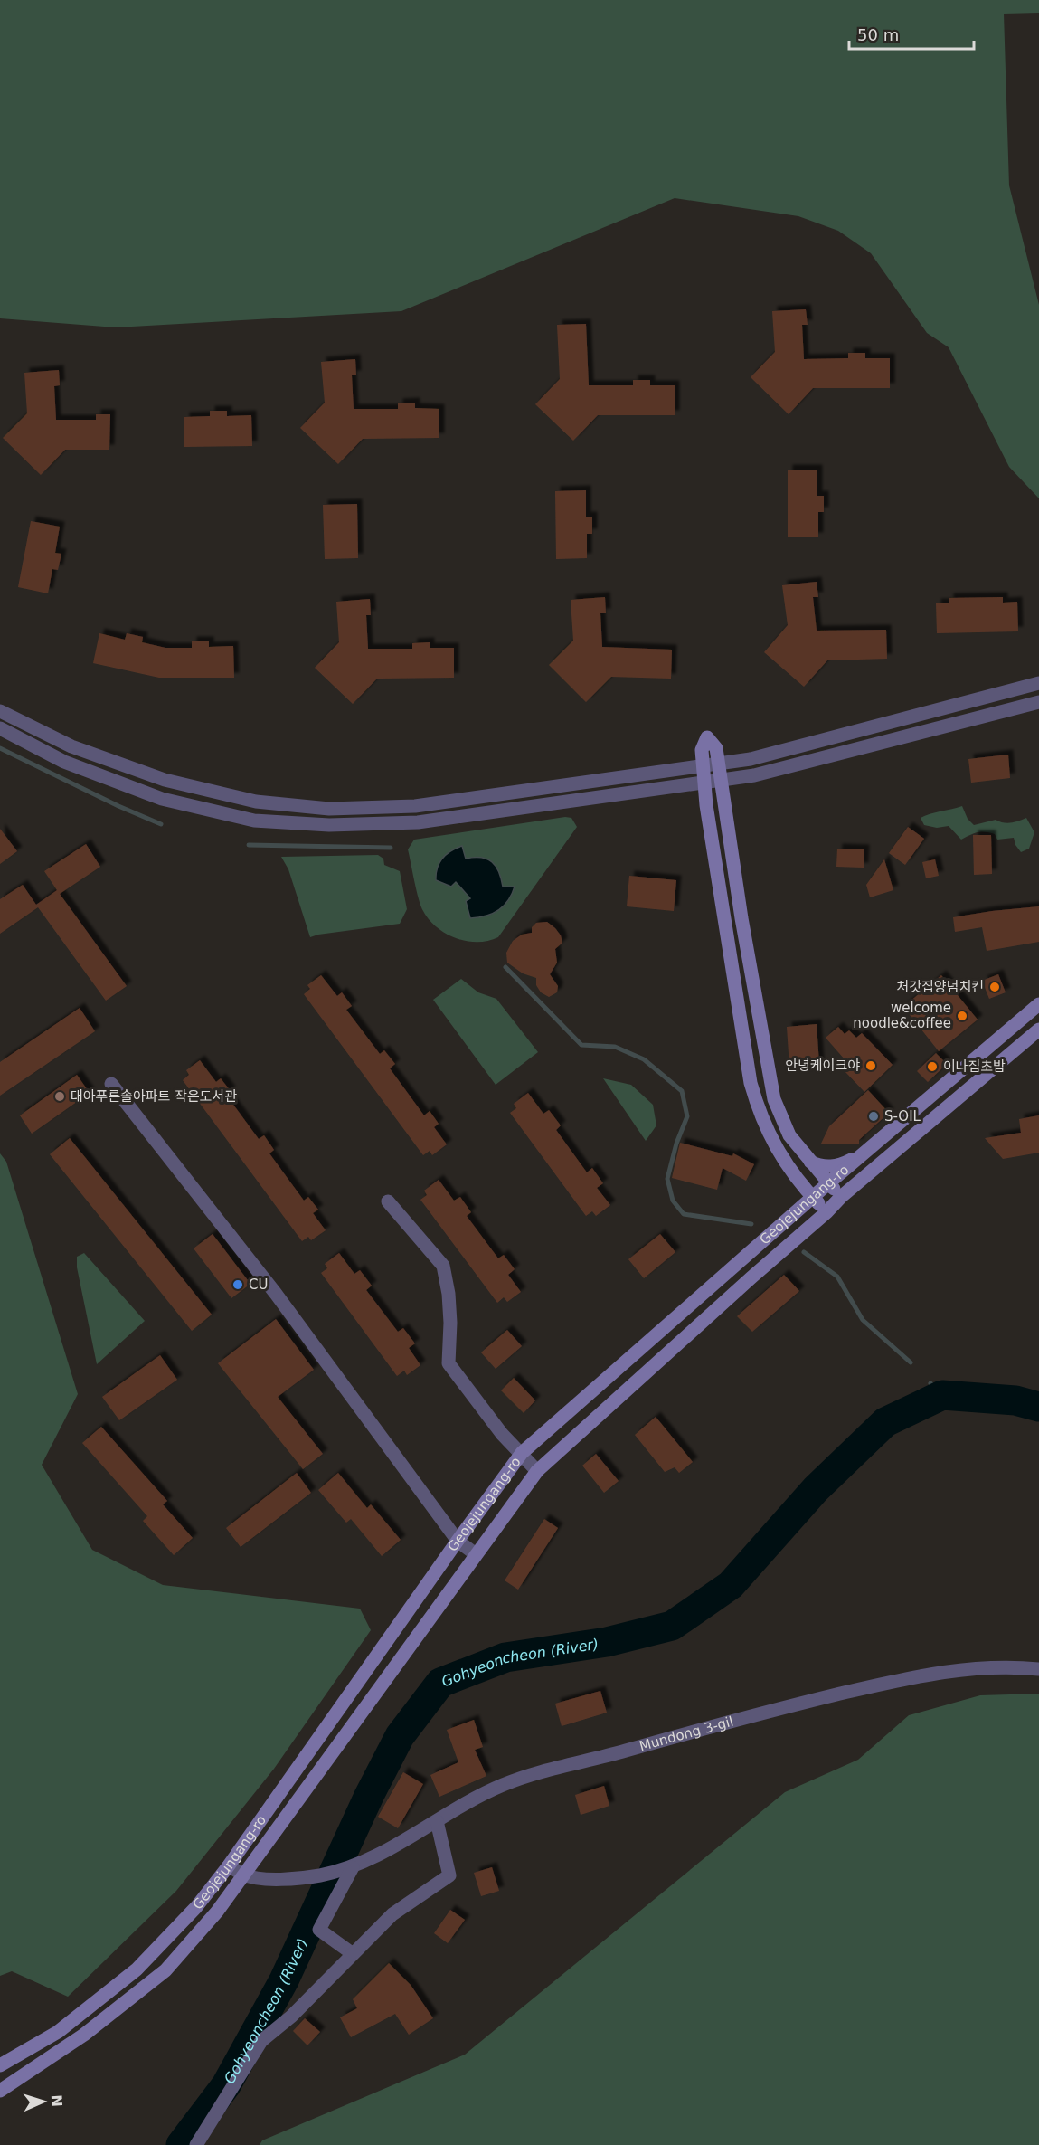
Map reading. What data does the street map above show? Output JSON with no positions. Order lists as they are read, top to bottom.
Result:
{
  "streets": {
    "main road": ["Geojejungang-ro"],
    "street": ["Mundong 3-gil"]
  },
  "crossings": [
    ["Geojejungang-ro", "Mundong 3-gil"]
  ],
  "water": ["Gohyeoncheon (River)"],
  "places": [
    "처갓집양념치킨",
    "welcome noodle&coffee",
    "안녕케이크야",
    "이나집초밥",
    "대아푸른솔아파트 작은도서관",
    "S-OIL",
    "CU"
  ],
  "scale_bar": "50 m",
  "north": "right"
}
